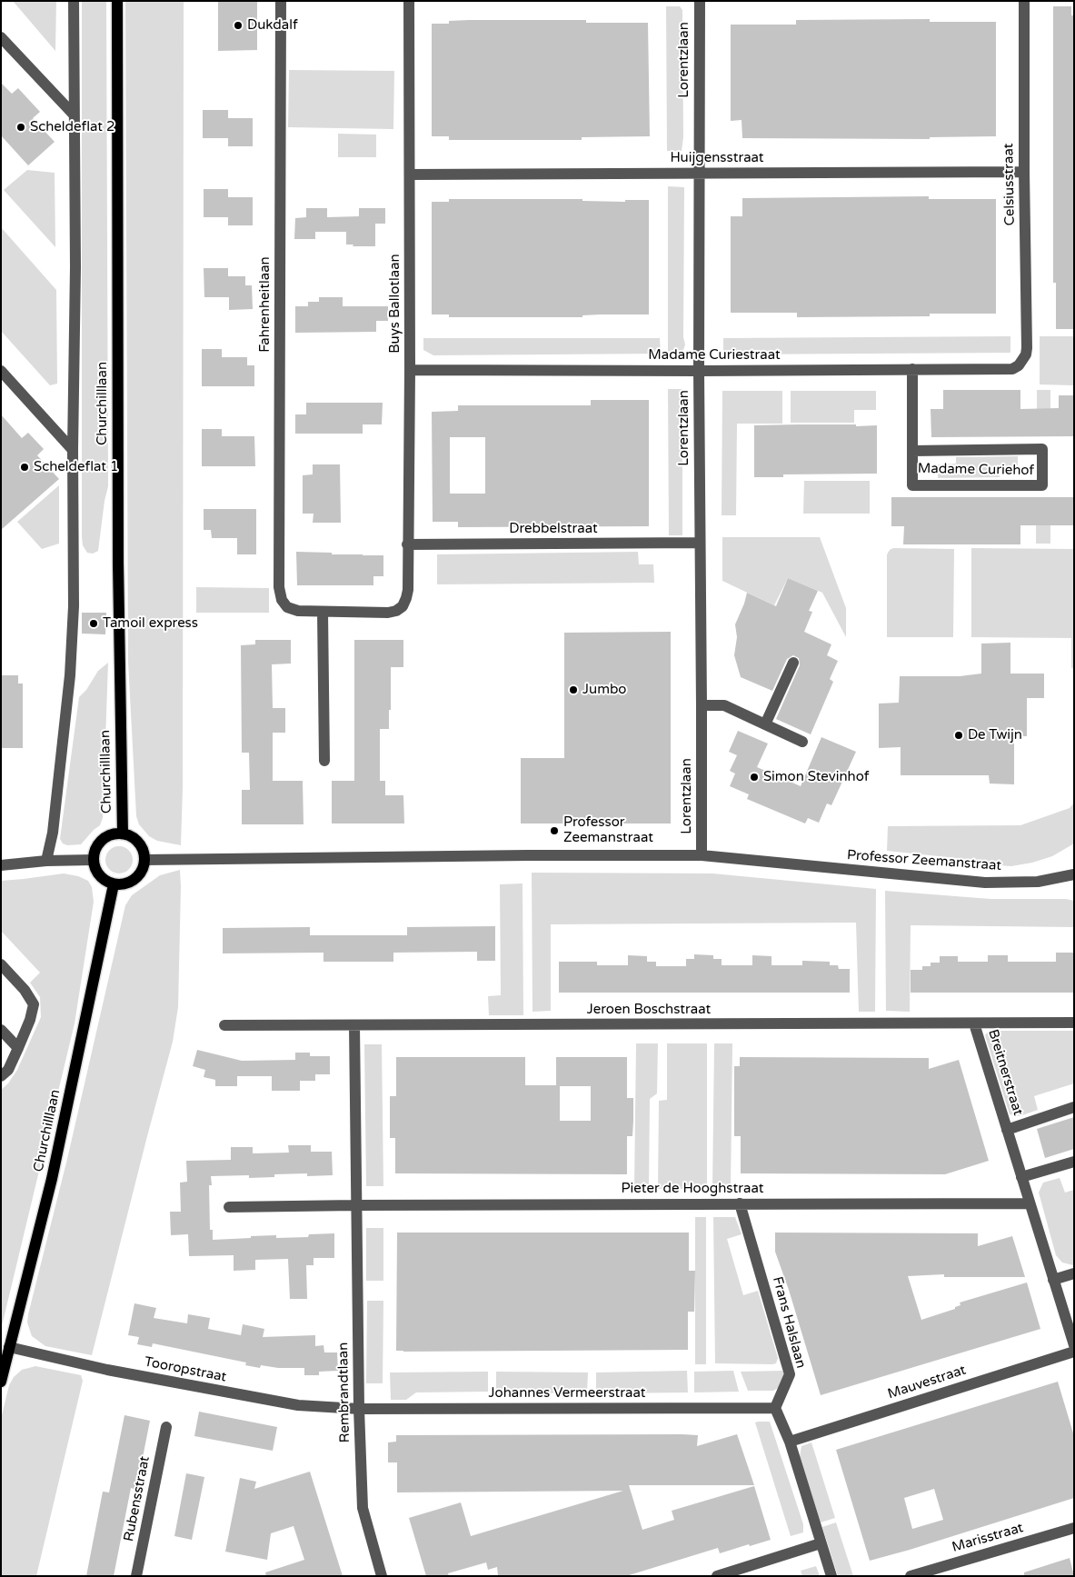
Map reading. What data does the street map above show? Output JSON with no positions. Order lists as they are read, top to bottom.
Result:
{
  "streets": {
    "main road": ["Churchilllaan"],
    "street": [
      "Lorentzlaan",
      "Huijgensstraat",
      "Celsiusstraat",
      "Buys Ballotlaan",
      "Fahrenheitlaan",
      "Madame Curiestraat",
      "Madame Curiehof",
      "Drebbelstraat",
      "Professor Zeemanstraat",
      "Jeroen Boschstraat",
      "Breitnerstraat",
      "Pieter de Hooghstraat",
      "Frans Halslaan",
      "Tooropstraat",
      "Mauvestraat",
      "Rembrandtlaan",
      "Johannes Vermeerstraat",
      "Rubensstraat",
      "Marisstraat"
    ]
  },
  "crossings": [
    ["Lorentzlaan", "Huijgensstraat"],
    ["Lorentzlaan", "Madame Curiestraat"],
    ["Lorentzlaan", "Drebbelstraat"],
    ["Lorentzlaan", "Professor Zeemanstraat"],
    ["Huijgensstraat", "Celsiusstraat"],
    ["Huijgensstraat", "Buys Ballotlaan"],
    ["Celsiusstraat", "Madame Curiestraat"],
    ["Buys Ballotlaan", "Fahrenheitlaan"],
    ["Buys Ballotlaan", "Madame Curiestraat"],
    ["Buys Ballotlaan", "Drebbelstraat"],
    ["Madame Curiestraat", "Madame Curiehof"],
    ["Churchilllaan", "Professor Zeemanstraat"],
    ["Churchilllaan", "Tooropstraat"],
    ["Jeroen Boschstraat", "Breitnerstraat"],
    ["Jeroen Boschstraat", "Rembrandtlaan"],
    ["Breitnerstraat", "Pieter de Hooghstraat"],
    ["Pieter de Hooghstraat", "Frans Halslaan"],
    ["Pieter de Hooghstraat", "Rembrandtlaan"],
    ["Frans Halslaan", "Johannes Vermeerstraat"],
    ["Tooropstraat", "Rembrandtlaan"],
    ["Tooropstraat", "Johannes Vermeerstraat"],
    ["Rembrandtlaan", "Johannes Vermeerstraat"]
  ],
  "places": [
    "Dukdalf",
    "Scheldeflat 2",
    "Scheldeflat 1",
    "Tamoil express",
    "Jumbo",
    "De Twijn",
    "Simon Stevinhof",
    "Professor Zeemanstraat"
  ]
}
